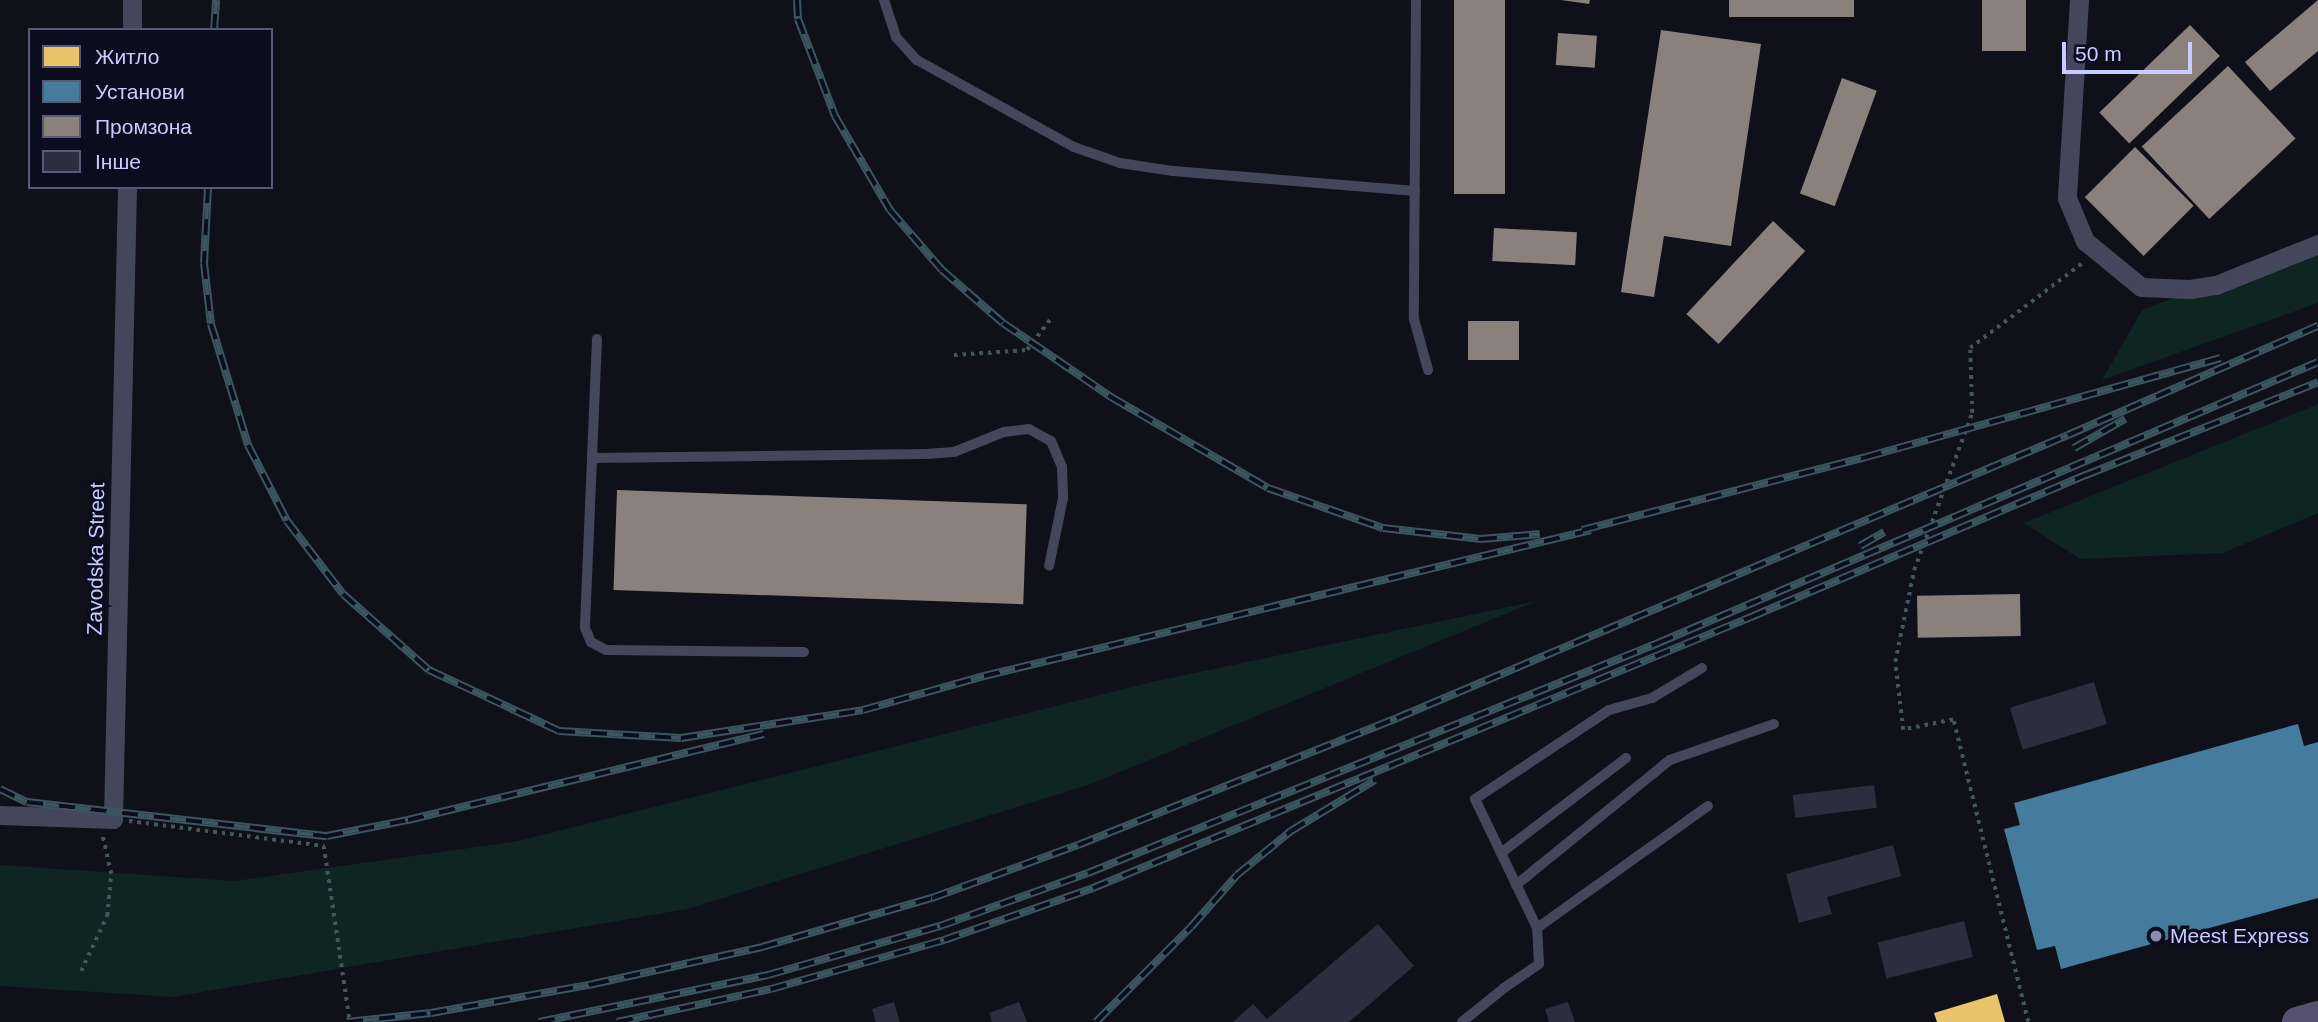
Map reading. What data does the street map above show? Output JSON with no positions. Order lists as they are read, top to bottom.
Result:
{
  "streets": {
    "street": ["Zavodska Street"]
  },
  "places": ["Meest Express"],
  "legend": [
    "Житло",
    "Установи",
    "Промзона",
    "Інше"
  ],
  "scale_bar": "50 m"
}
